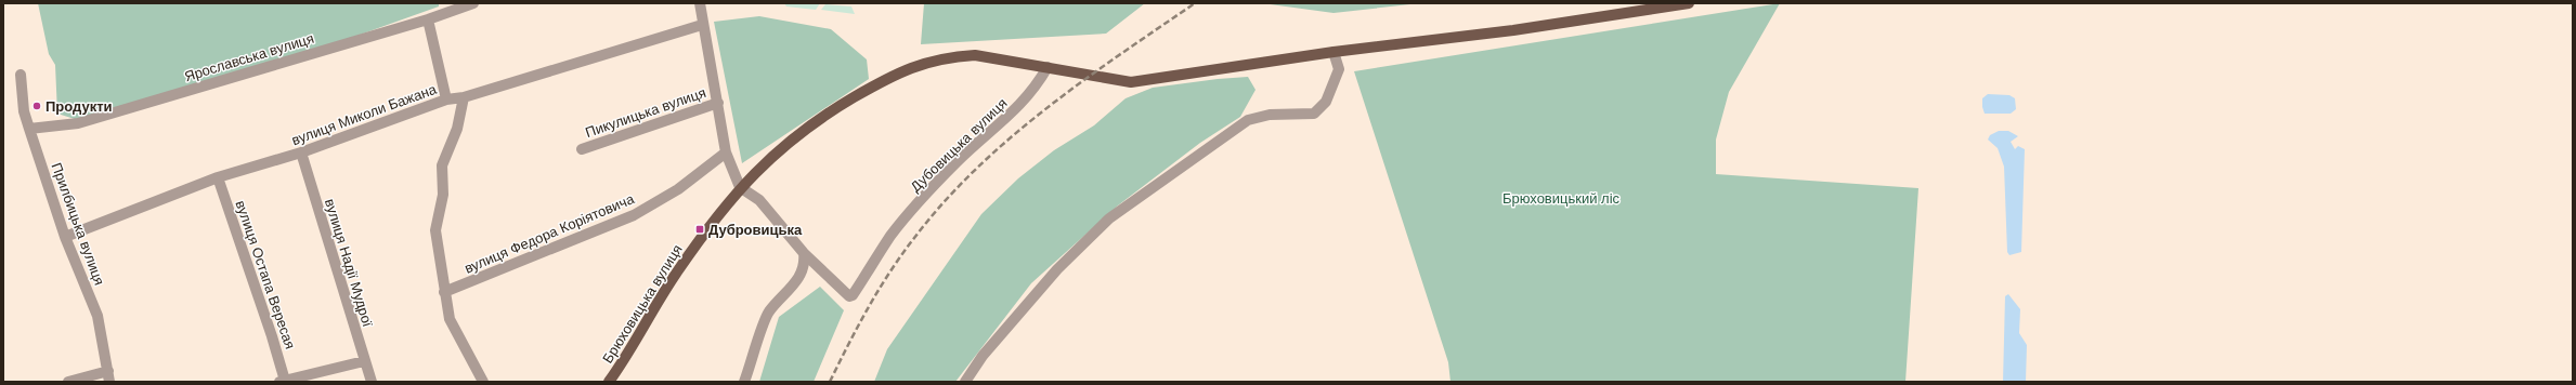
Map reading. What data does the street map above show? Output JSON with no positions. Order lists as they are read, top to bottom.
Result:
{
  "streets": {
    "main road": ["Брюховицька вулиця"],
    "street": [
      "Ярославська вулиця",
      "Пикулицька вулиця",
      "вулиця Миколи Бажана",
      "Дубовицька вулиця",
      "Прилбицька вулиця",
      "вулиця Федора Коріятовича",
      "вулиця Надії Мудрої",
      "вулиця Остапа Вересая"
    ]
  },
  "crossings": [
    ["Ярославська вулиця", "Прилбицька вулиця"],
    ["вулиця Миколи Бажана", "Прилбицька вулиця"],
    ["вулиця Миколи Бажана", "вулиця Надії Мудрої"],
    ["вулиця Миколи Бажана", "вулиця Остапа Вересая"],
    ["Дубовицька вулиця", "Брюховицька вулиця"]
  ],
  "parks": ["Брюховицький ліс"],
  "places": {
    "other": ["Продукти"],
    "transit": ["Дубровицька"]
  }
}
